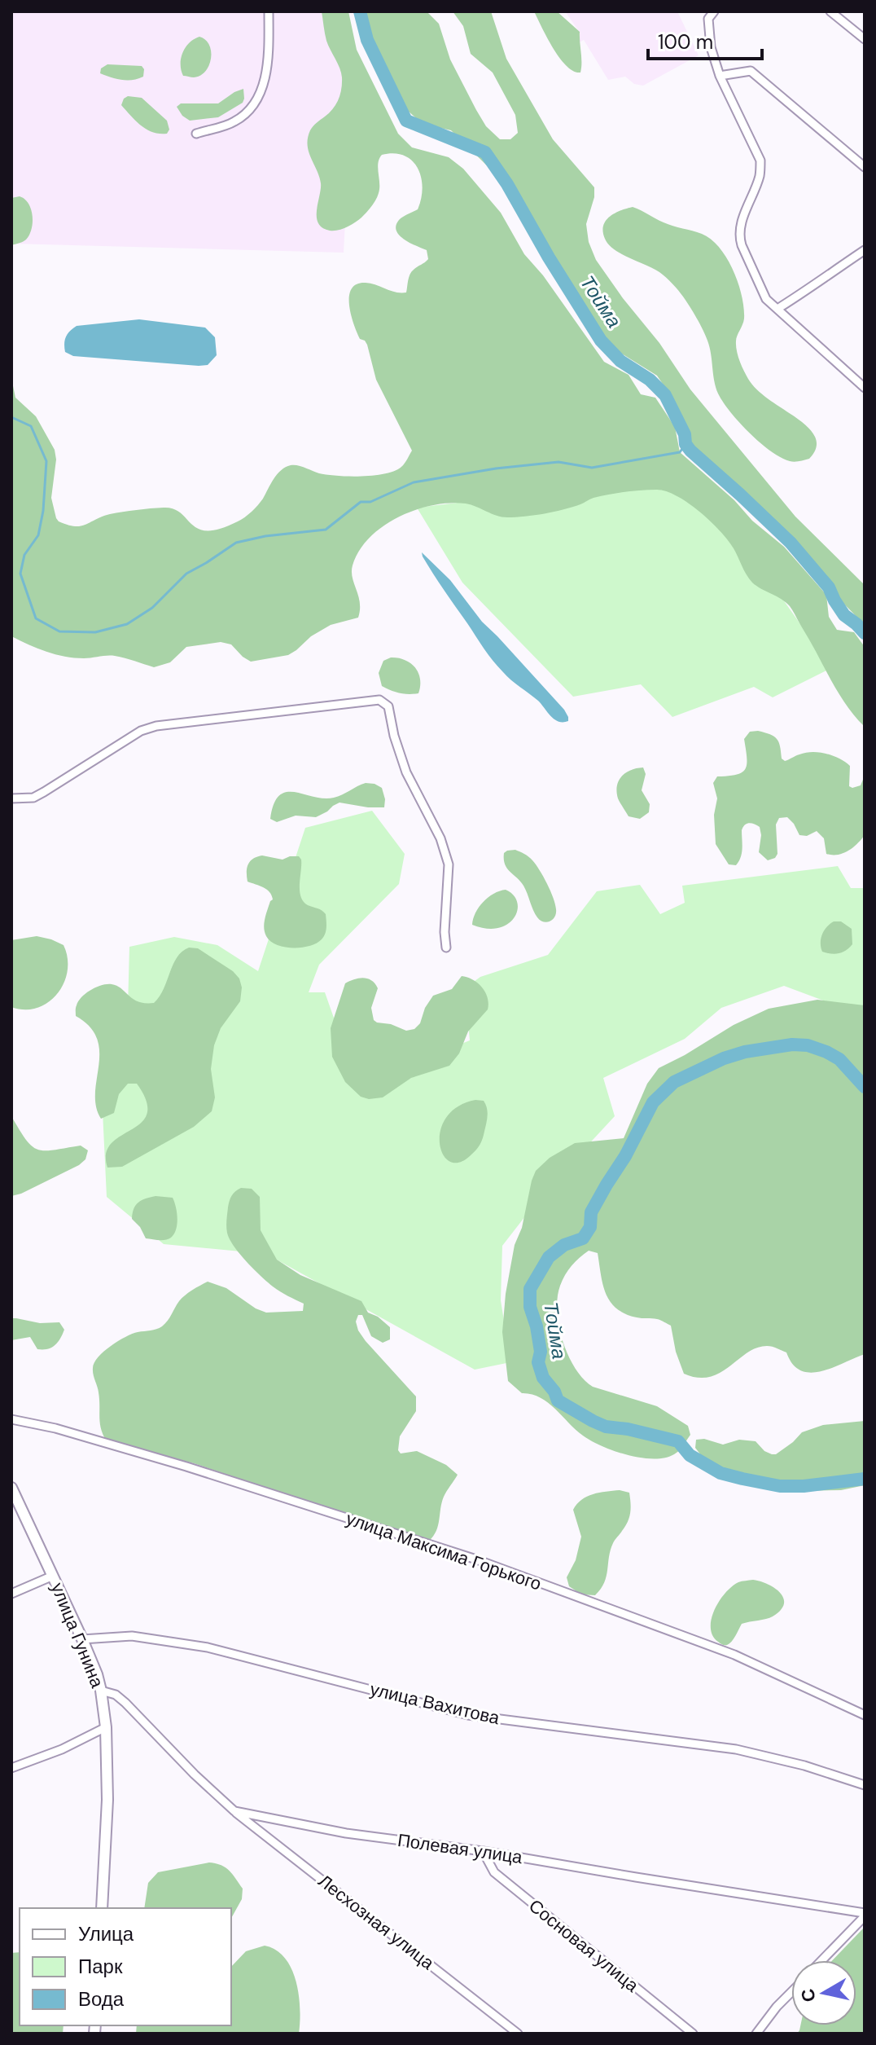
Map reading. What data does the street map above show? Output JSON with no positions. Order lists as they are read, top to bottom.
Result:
{
  "streets": {
    "main road": ["улица Гунина"],
    "street": [
      "улица Максима Горького",
      "улица Вахитова",
      "Полевая улица",
      "Лесхозная улица",
      "Сосновая улица"
    ]
  },
  "crossings": [
    ["улица Гунина", "улица Вахитова"],
    ["Полевая улица", "Лесхозная улица"],
    ["Полевая улица", "Сосновая улица"]
  ],
  "water": ["Тойма"],
  "legend": ["Улица", "Парк", "Вода"],
  "scale_bar": "100 m",
  "north": "left"
}
